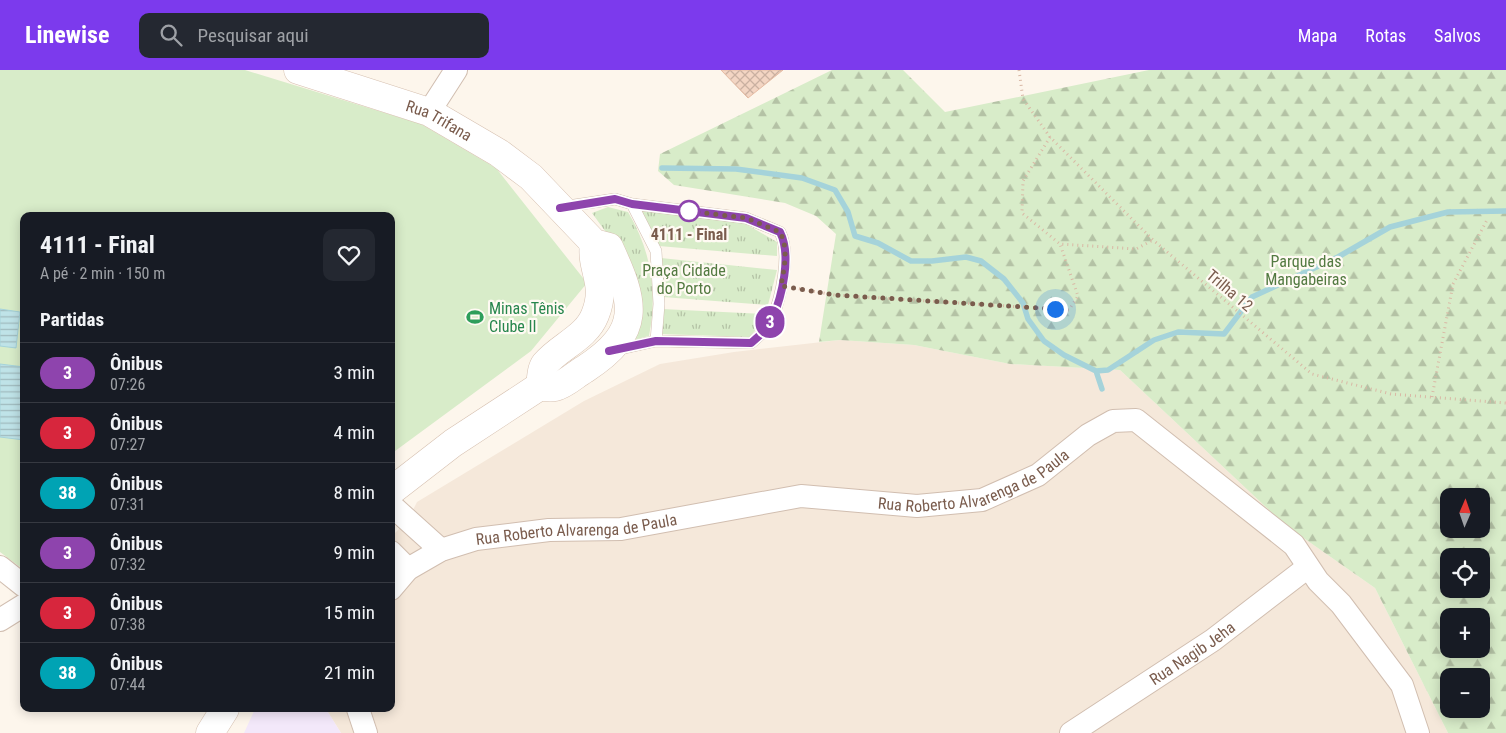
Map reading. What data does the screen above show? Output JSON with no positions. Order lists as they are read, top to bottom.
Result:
{
  "streets": {
    "street": ["Rua Trifana", "Rua Roberto Alvarenga de Paula", "Rua Nagib Jeha"],
    "path": ["Trilha 12"]
  },
  "crossings": [
    ["Rua Roberto Alvarenga de Paula", "Rua Nagib Jeha"]
  ],
  "parks": ["Parque das Mangabeiras", "Praça Cidade do Porto"],
  "places": {
    "other": ["4111 - Final"],
    "sports": ["Minas Tênis Clube II"]
  },
  "lines": ["bus line 3"],
  "north": "top",
  "page": {
    "header": "Linewise",
    "search": "Pesquisar aqui",
    "nav": ["Mapa", "Rotas", "Salvos"],
    "on_map": "3",
    "heading": [
      ["4111 - Final", "A pé · 2 min · 150 m"],
      "Partidas"
    ],
    "list": [
      {
        "mark": "3",
        "name": "Ônibus",
        "note": "07:26",
        "value": "3 min"
      },
      {
        "mark": "3",
        "name": "Ônibus",
        "note": "07:27",
        "value": "4 min"
      },
      {
        "mark": "38",
        "name": "Ônibus",
        "note": "07:31",
        "value": "8 min"
      },
      {
        "mark": "3",
        "name": "Ônibus",
        "note": "07:32",
        "value": "9 min"
      },
      {
        "mark": "3",
        "name": "Ônibus",
        "note": "07:38",
        "value": "15 min"
      },
      {
        "mark": "38",
        "name": "Ônibus",
        "note": "07:44",
        "value": "21 min"
      }
    ],
    "map_buttons": ["+", "−"]
  }
}
